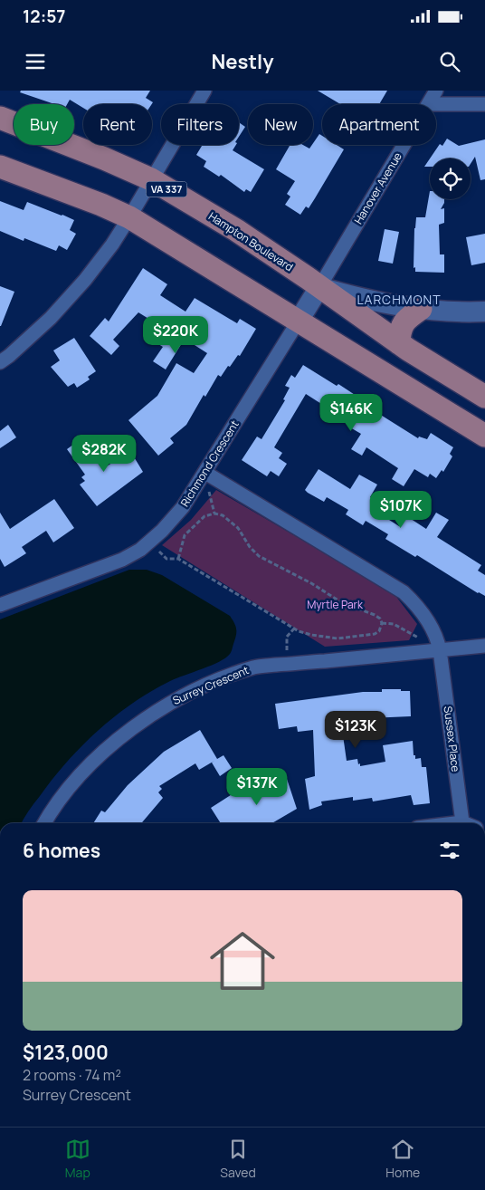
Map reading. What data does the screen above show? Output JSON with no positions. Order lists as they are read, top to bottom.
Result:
{
  "streets": {
    "main road": ["VA 337", "Hampton Boulevard", "Richmond Crescent"],
    "street": ["Hanover Avenue", "Surrey Crescent", "Sussex Place"]
  },
  "crossings": [
    ["Hanover Avenue", "Hampton Boulevard"],
    ["Hanover Avenue", "Richmond Crescent"],
    ["Hampton Boulevard", "Richmond Crescent"],
    ["Surrey Crescent", "Sussex Place"]
  ],
  "districts": ["LARCHMONT"],
  "parks": ["Myrtle Park"],
  "page": {
    "status": "12:57",
    "header": "Nestly",
    "chip": [
      "Buy",
      "Rent",
      "Filters",
      "New",
      "Apartment"
    ],
    "price": [
      "$220K",
      "$146K",
      "$282K",
      "$107K",
      "$123K",
      "$137K"
    ],
    "heading": "6 homes",
    "list": [
      {
        "name": "$123,000",
        "note": "2 rooms · 74 m² · Surrey Crescent"
      }
    ],
    "tabs": ["Map", "Saved", "Home"]
  }
}
